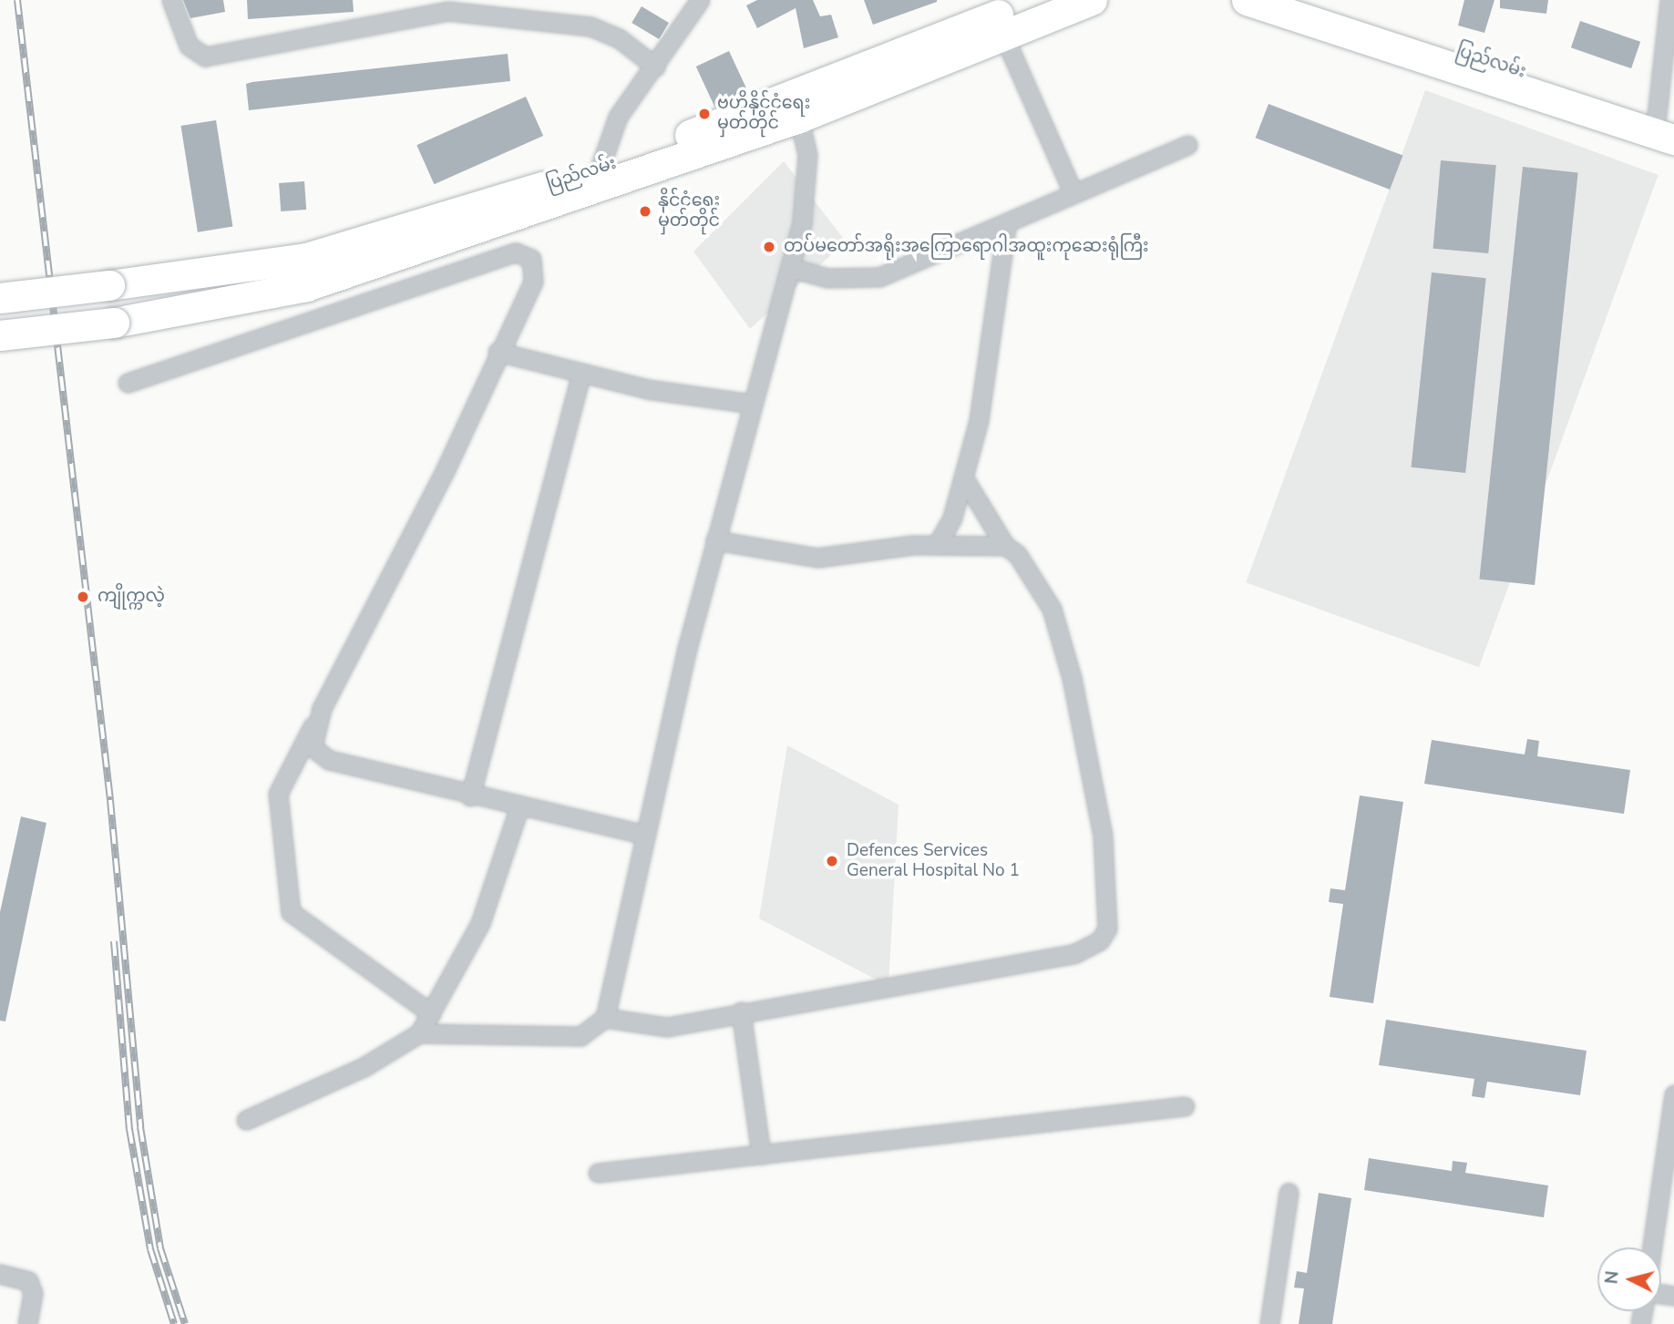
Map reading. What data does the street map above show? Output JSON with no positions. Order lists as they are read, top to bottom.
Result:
{
  "streets": {
    "highway": ["ပြည်လမ်း"]
  },
  "places": [
    "ဗဟိုနိုင်ငံရေး မှတ်တိုင်",
    "နိုင်ငံရေး မှတ်တိုင်",
    "တပ်မတော်အရိုးအကြောရောဂါအထူးကုဆေးရုံကြီး",
    "ကျိုက္ကလဲ့",
    "Defences Services General Hospital No 1"
  ],
  "north": "left"
}
